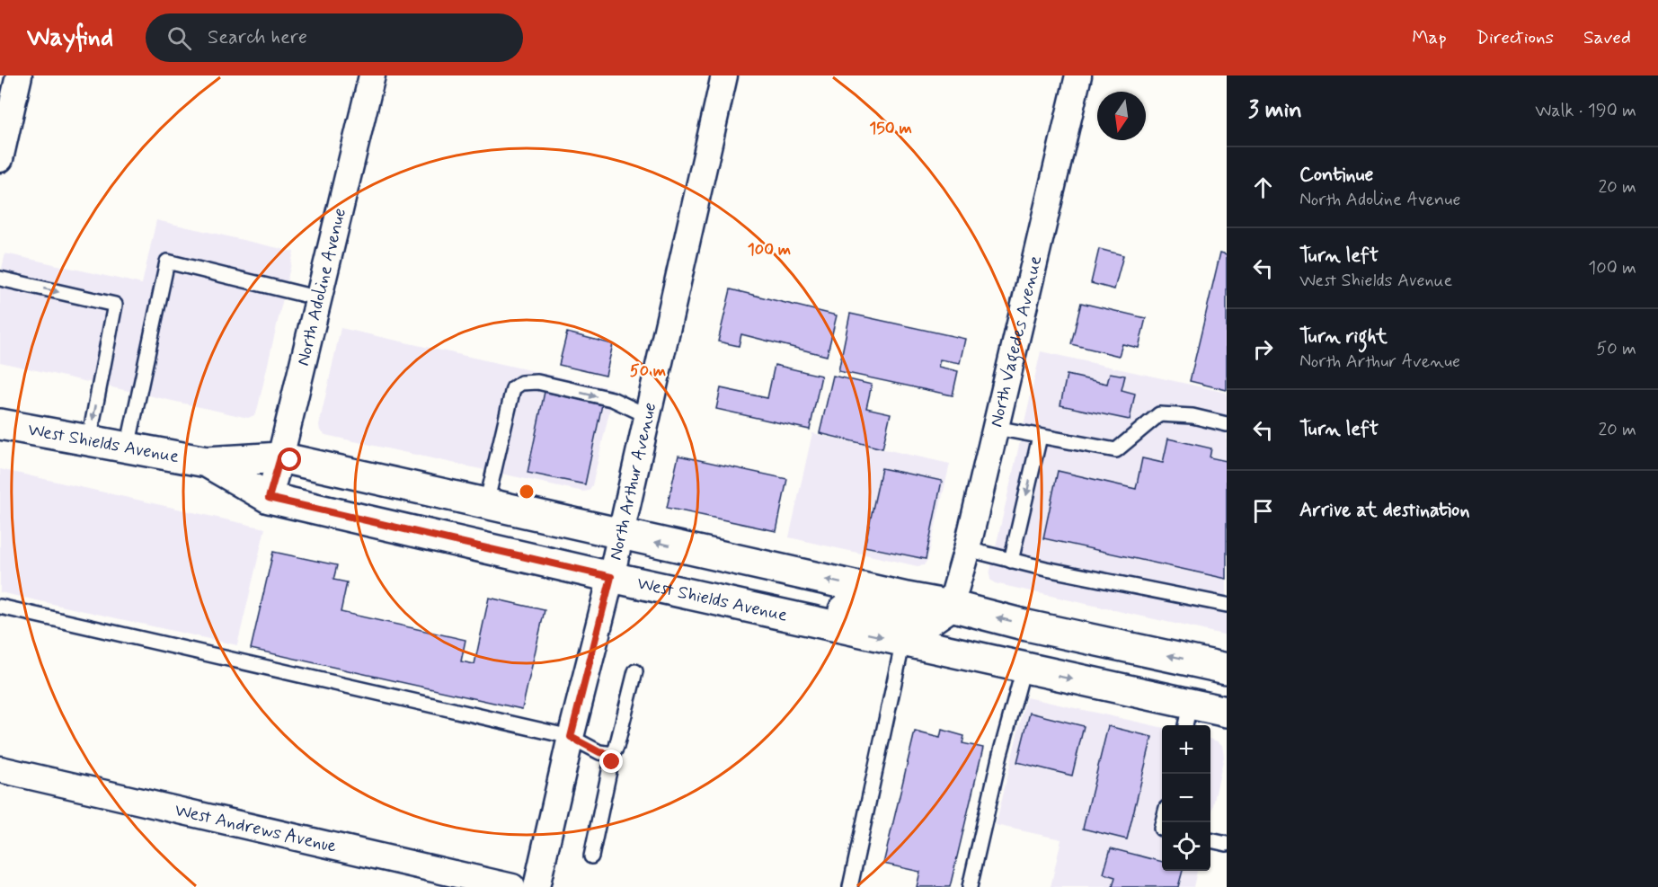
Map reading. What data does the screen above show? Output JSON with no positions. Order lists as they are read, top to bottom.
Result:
{
  "streets": {
    "main road": ["West Shields Avenue"],
    "street": [
      "North Adoline Avenue",
      "North Vagedes Avenue",
      "North Arthur Avenue",
      "West Andrews Avenue"
    ]
  },
  "crossings": [
    ["North Adoline Avenue", "West Shields Avenue"],
    ["North Vagedes Avenue", "West Shields Avenue"],
    ["West Shields Avenue", "North Arthur Avenue"]
  ],
  "north": "bottom",
  "page": {
    "header": "Wayfind",
    "search": "Search here",
    "nav": ["Map", "Directions", "Saved"],
    "heading": ["3 min", "Walk · 190 m"],
    "list": [
      ["Continue", "North Adoline Avenue", "20 m"],
      ["Turn left", "West Shields Avenue", "100 m"],
      ["Turn right", "North Arthur Avenue", "50 m"],
      ["Turn left", "20 m"],
      "Arrive at destination"
    ],
    "map_buttons": ["+", "−"]
  },
  "rings": ["150 m", "100 m", "50 m"]
}
